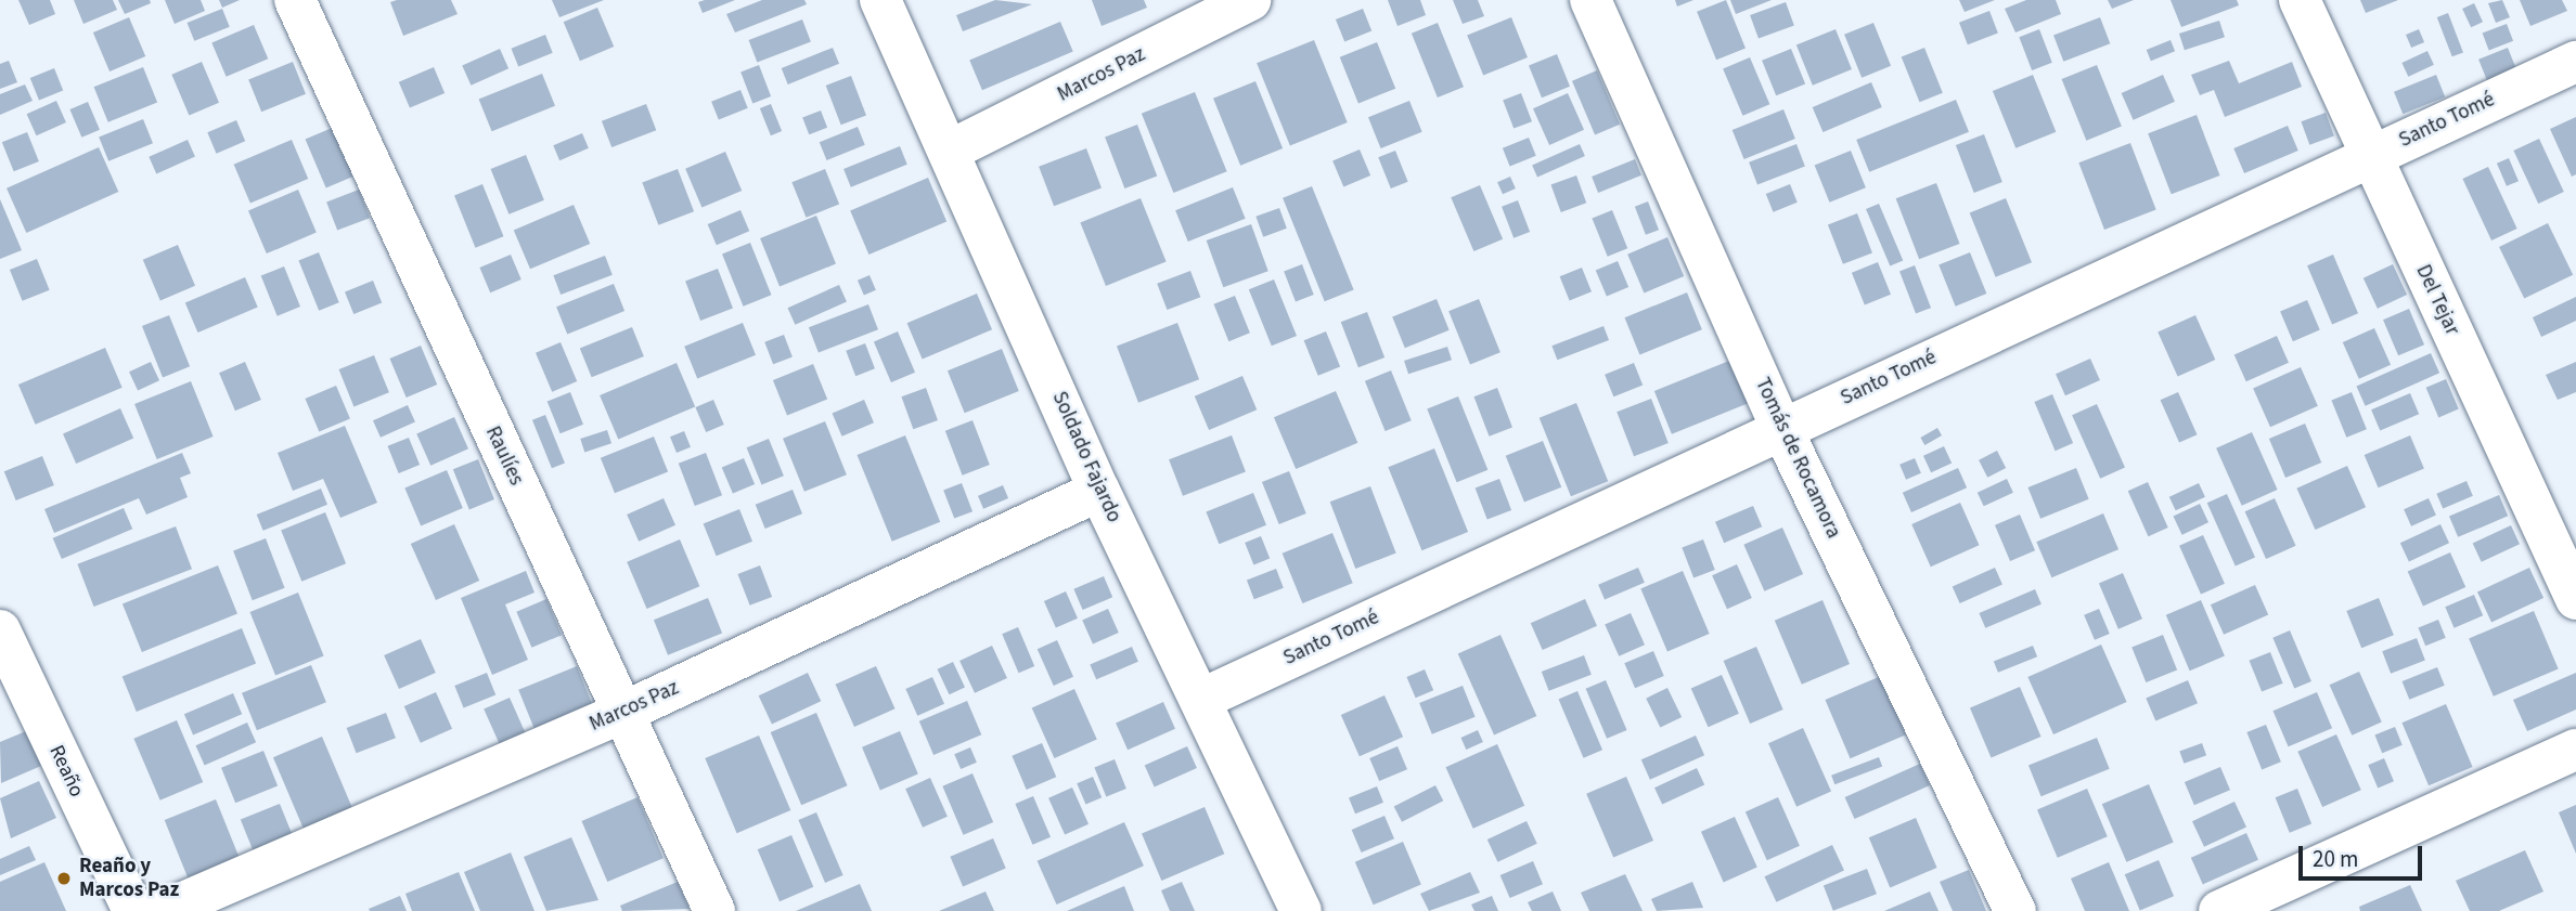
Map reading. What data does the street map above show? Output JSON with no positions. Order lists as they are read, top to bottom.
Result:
{
  "streets": {
    "street": [
      "Marcos Paz",
      "Santo Tomé",
      "Del Tejar",
      "Raulíes",
      "Soldado Fajardo",
      "Tomás de Rocamora",
      "Reaño"
    ]
  },
  "crossings": [
    ["Marcos Paz", "Raulíes"],
    ["Marcos Paz", "Soldado Fajardo"],
    ["Santo Tomé", "Del Tejar"],
    ["Santo Tomé", "Soldado Fajardo"],
    ["Santo Tomé", "Tomás de Rocamora"]
  ],
  "places": ["Reaño y Marcos Paz"],
  "scale_bar": "20 m"
}
